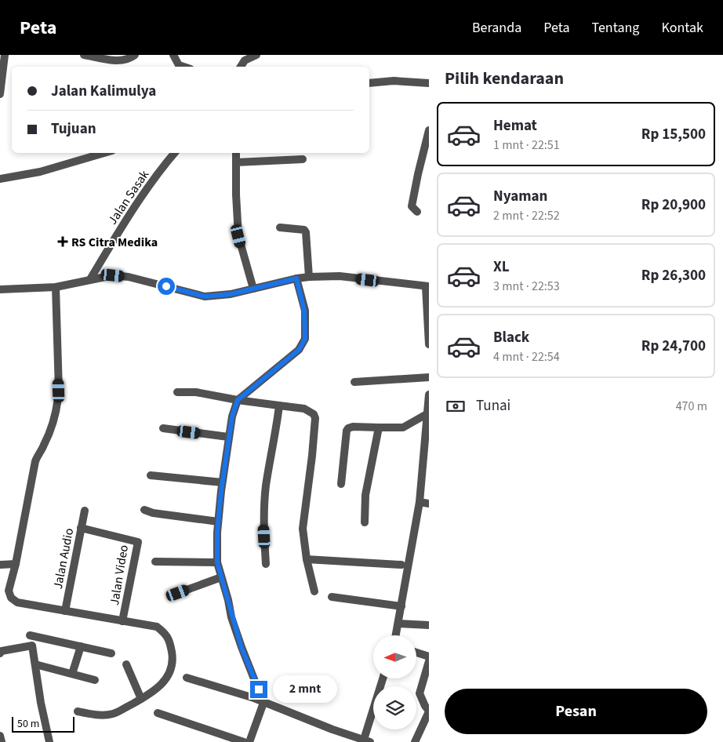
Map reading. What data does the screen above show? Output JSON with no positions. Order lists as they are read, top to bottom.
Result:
{
  "streets": {
    "street": ["Jalan Sasak", "Jalan Audio", "Jalan Video"]
  },
  "crossings": [
    ["Jalan Audio", "Jalan Video"]
  ],
  "places": {
    "health": ["RS Citra Medika"]
  },
  "scale_bar": "50 m",
  "north": "left",
  "page": {
    "header": "Peta",
    "nav": [
      "Beranda",
      "Peta",
      "Tentang",
      "Kontak"
    ],
    "heading": "Pilih kendaraan",
    "banner": ["Jalan Kalimulya", "Tujuan"],
    "list": [
      {
        "name": "Hemat",
        "note": "1 mnt · 22:51",
        "value": "Rp 15,500"
      },
      {
        "name": "Nyaman",
        "note": "2 mnt · 22:52",
        "value": "Rp 20,900"
      },
      {
        "name": "XL",
        "note": "3 mnt · 22:53",
        "value": "Rp 26,300"
      },
      {
        "name": "Black",
        "note": "4 mnt · 22:54",
        "value": "Rp 24,700"
      }
    ],
    "pay": ["Tunai", "470 m"],
    "bubble": "2 mnt",
    "buttons": "Pesan",
    "scale": "50 m"
  }
}
